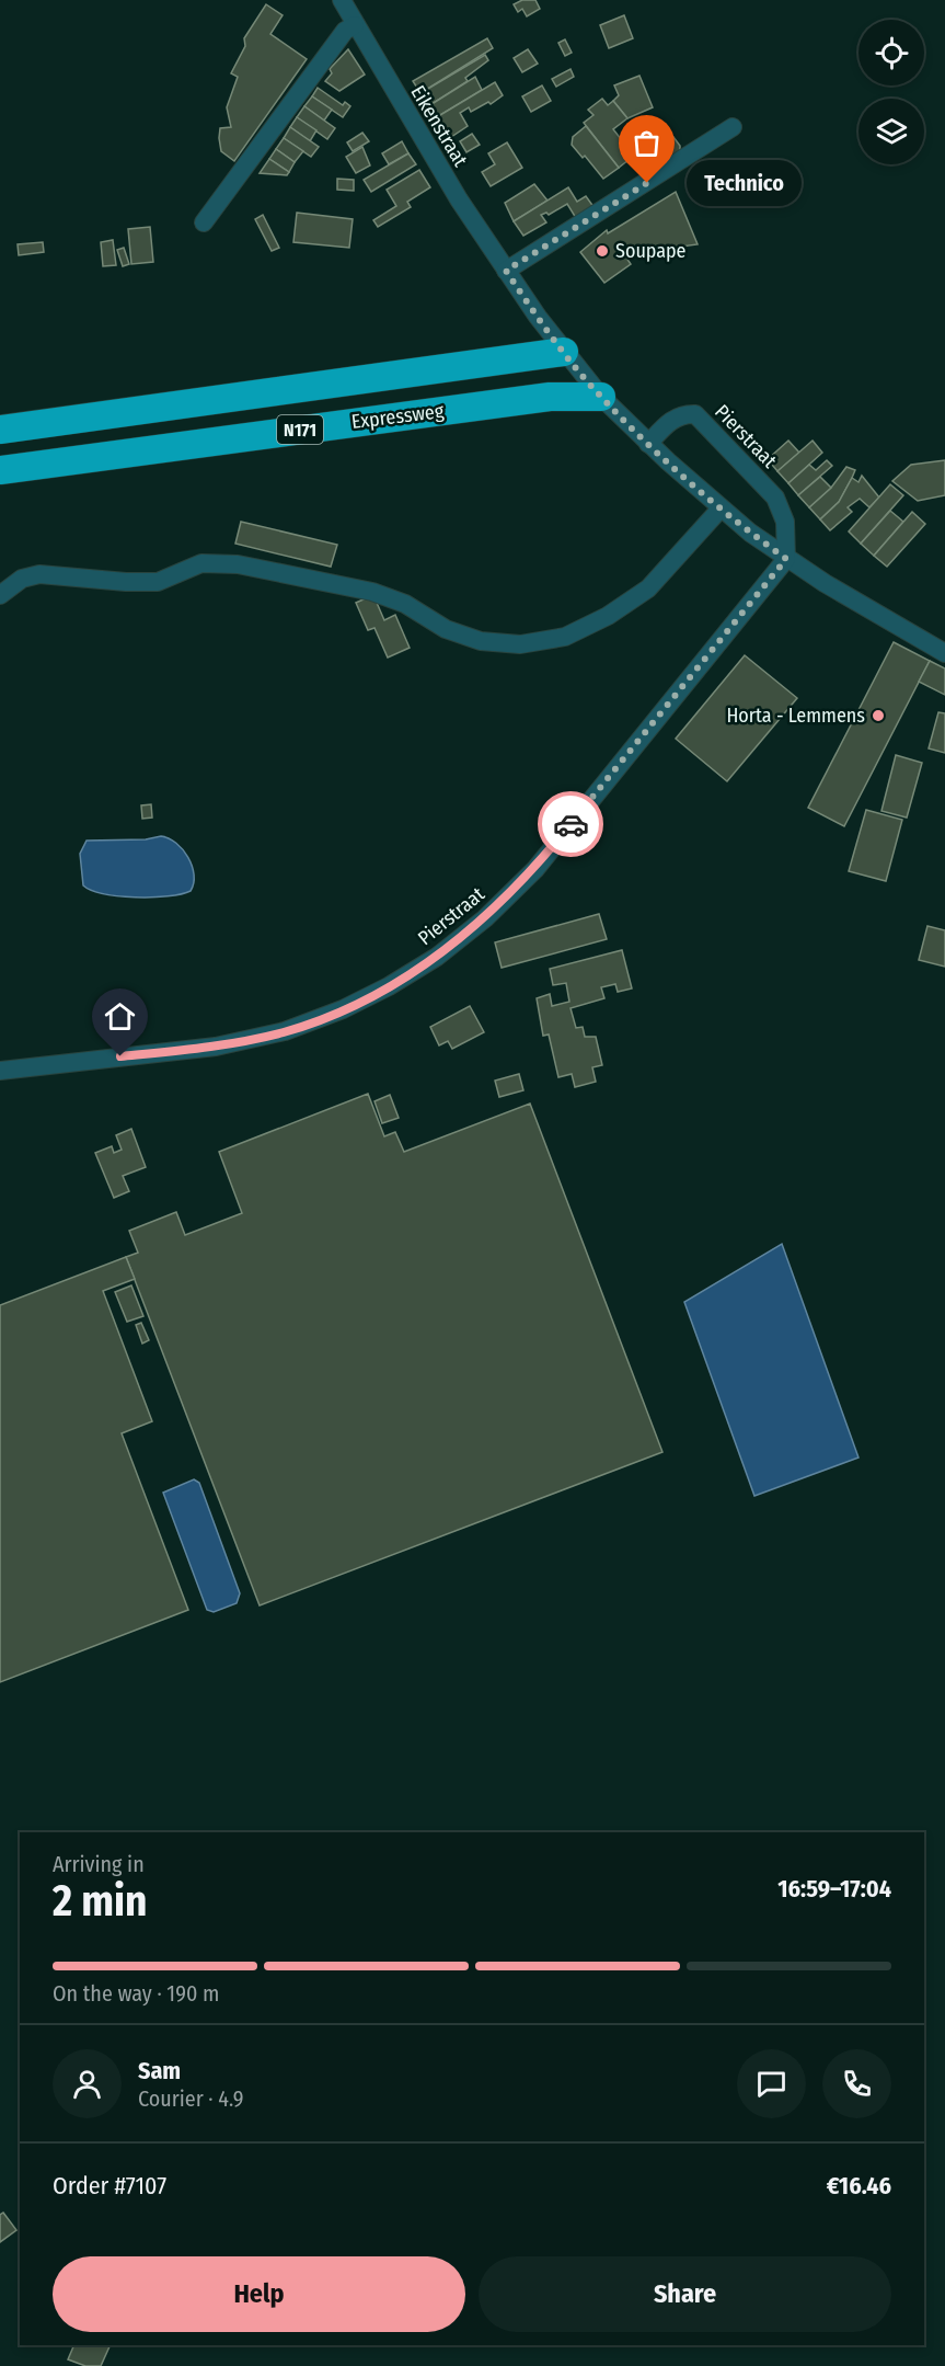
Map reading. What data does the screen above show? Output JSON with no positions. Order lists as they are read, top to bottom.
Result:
{
  "streets": {
    "highway": ["Expressweg", "N171"],
    "street": ["Eikenstraat", "Pierstraat"]
  },
  "crossings": [
    ["Eikenstraat", "Expressweg"],
    ["Eikenstraat", "Pierstraat"]
  ],
  "places": ["Technico", "Soupape", "Horta - Lemmens"],
  "page": {
    "bubble": "Technico",
    "heading": ["2 min", "Arriving in", "16:59–17:04"],
    "panel": [
      "Sam",
      "Courier · 4.9",
      "Order #7107",
      "€16.46"
    ],
    "bar": "On the way · 190 m",
    "buttons": ["Help", "Share"]
  }
}
